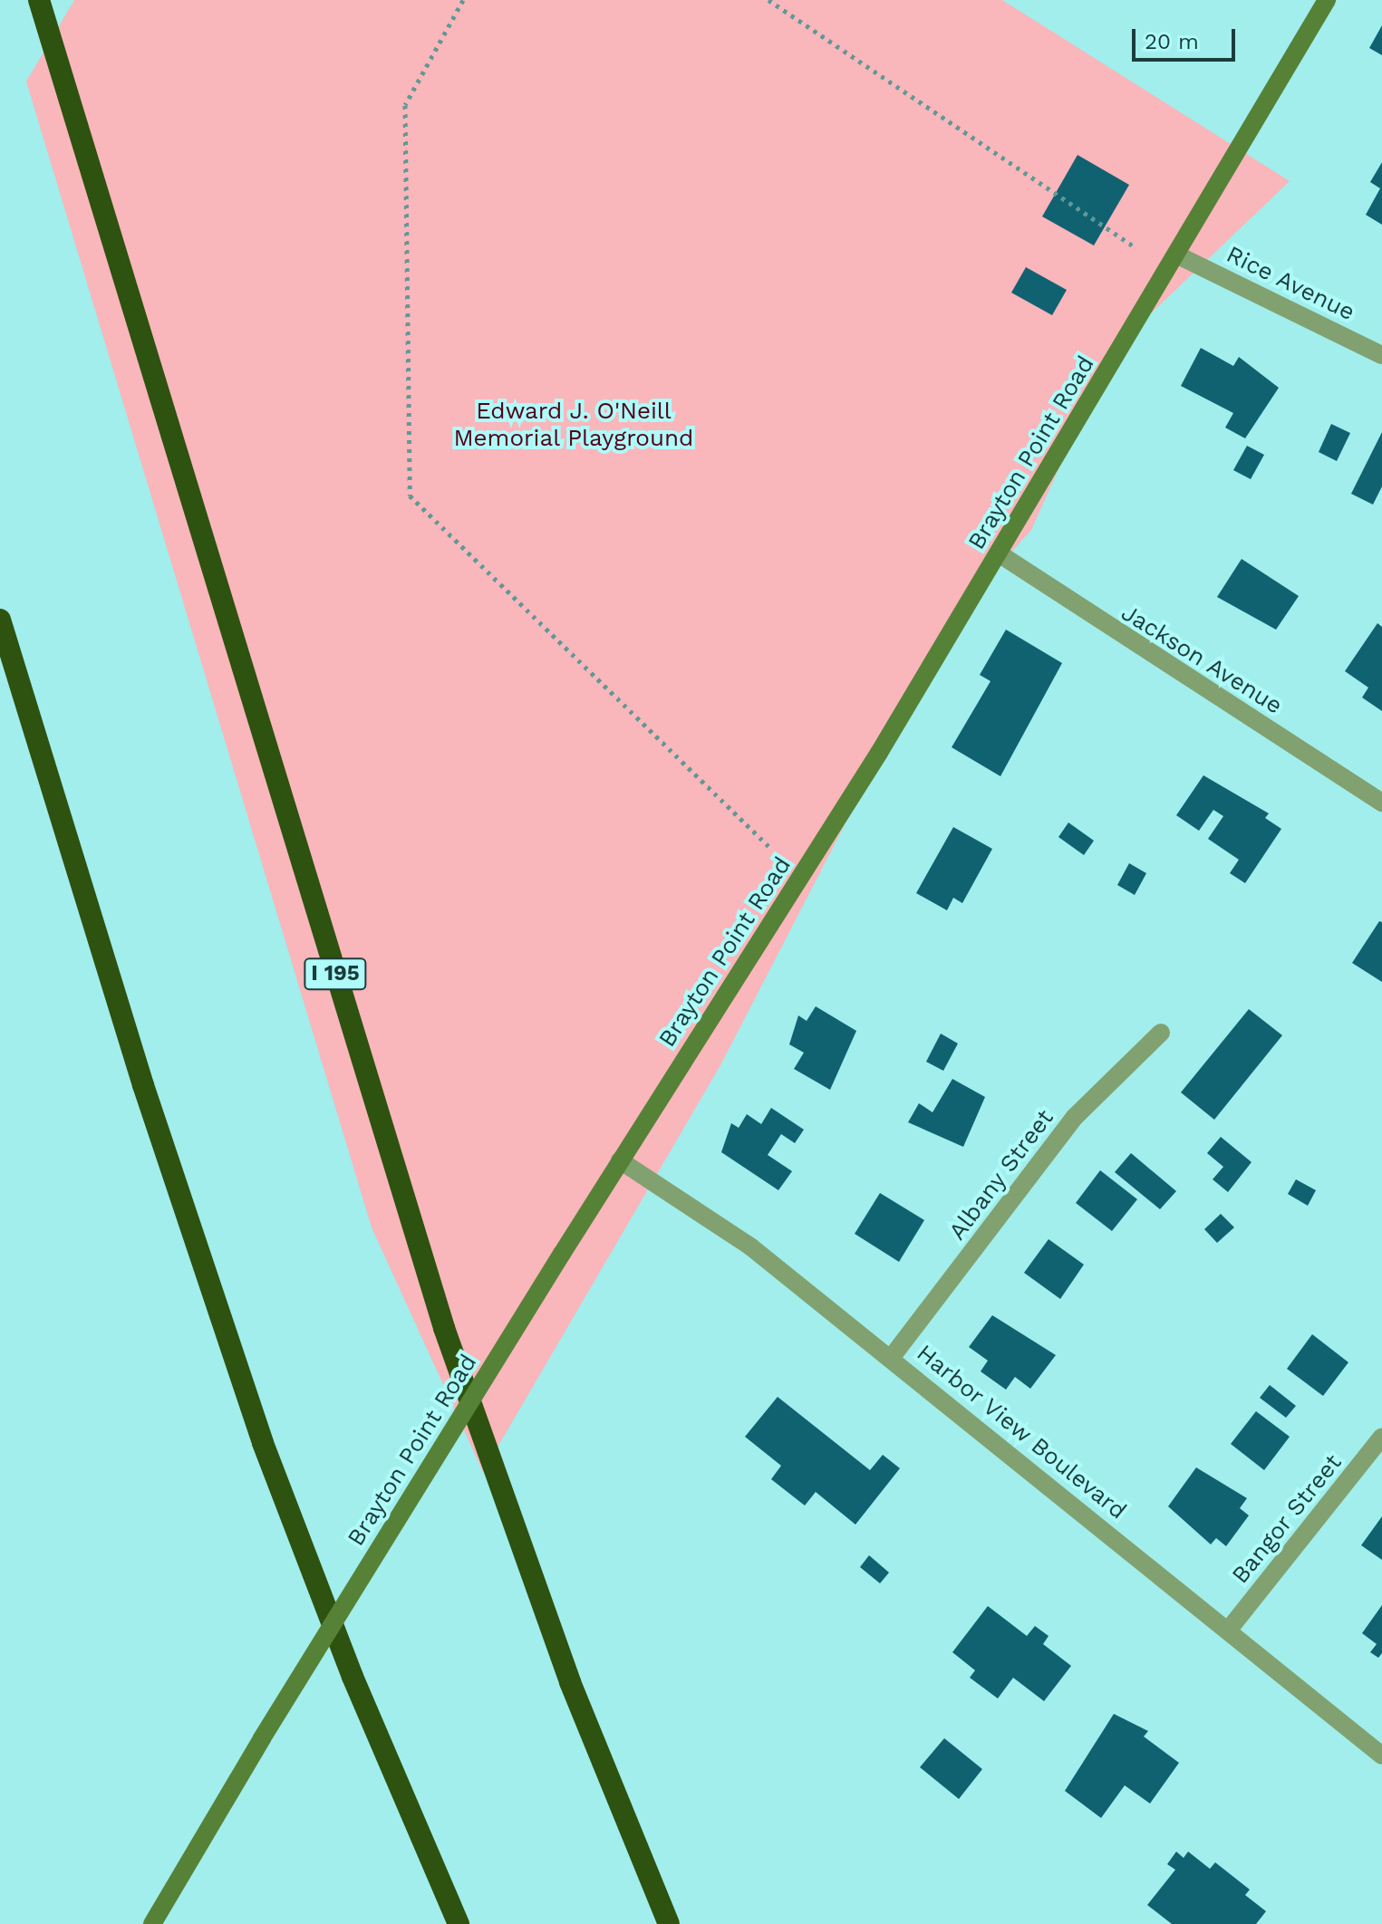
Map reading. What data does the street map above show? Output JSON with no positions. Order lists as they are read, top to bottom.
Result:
{
  "streets": {
    "highway": ["I 195"],
    "street": [
      "Rice Avenue",
      "Brayton Point Road",
      "Jackson Avenue",
      "Albany Street",
      "Harbor View Boulevard",
      "Bangor Street"
    ]
  },
  "crossings": [
    ["Rice Avenue", "Brayton Point Road"],
    ["Brayton Point Road", "Jackson Avenue"],
    ["Brayton Point Road", "Harbor View Boulevard"],
    ["Albany Street", "Harbor View Boulevard"],
    ["Harbor View Boulevard", "Bangor Street"]
  ],
  "parks": ["Edward J. O'Neill Memorial Playground"],
  "scale_bar": "20 m"
}
